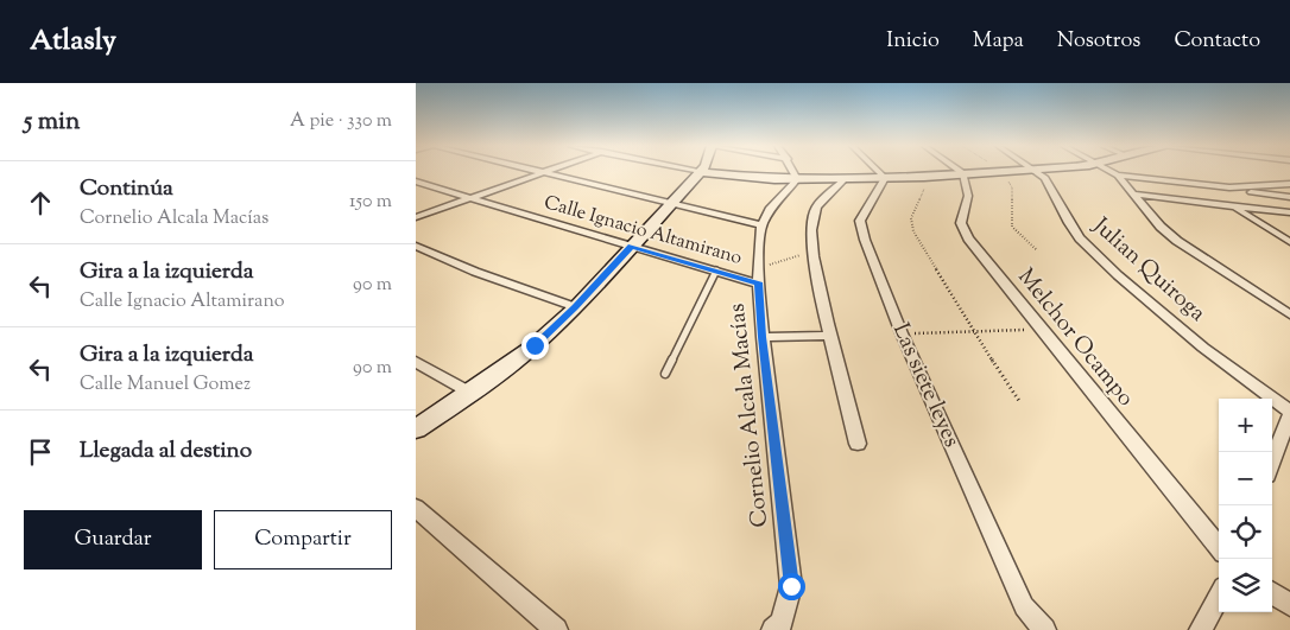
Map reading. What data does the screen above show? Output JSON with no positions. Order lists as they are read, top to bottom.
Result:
{
  "streets": {
    "street": [
      "Calle Ignacio Altamirano",
      "Julian Quiroga",
      "Melchor Ocampo",
      "Las siete leyes",
      "Cornelio Alcala Macías"
    ]
  },
  "crossings": [
    ["Calle Ignacio Altamirano", "Cornelio Alcala Macías"]
  ],
  "page": {
    "header": "Atlasly",
    "nav": [
      "Inicio",
      "Mapa",
      "Nosotros",
      "Contacto"
    ],
    "heading": ["5 min", "A pie · 330 m"],
    "list": [
      ["Continúa", "Cornelio Alcala Macías", "150 m"],
      ["Gira a la izquierda", "Calle Ignacio Altamirano", "90 m"],
      ["Gira a la izquierda", "Calle Manuel Gomez", "90 m"],
      "Llegada al destino"
    ],
    "map_buttons": ["+", "−"],
    "buttons": ["Guardar", "Compartir"]
  }
}
